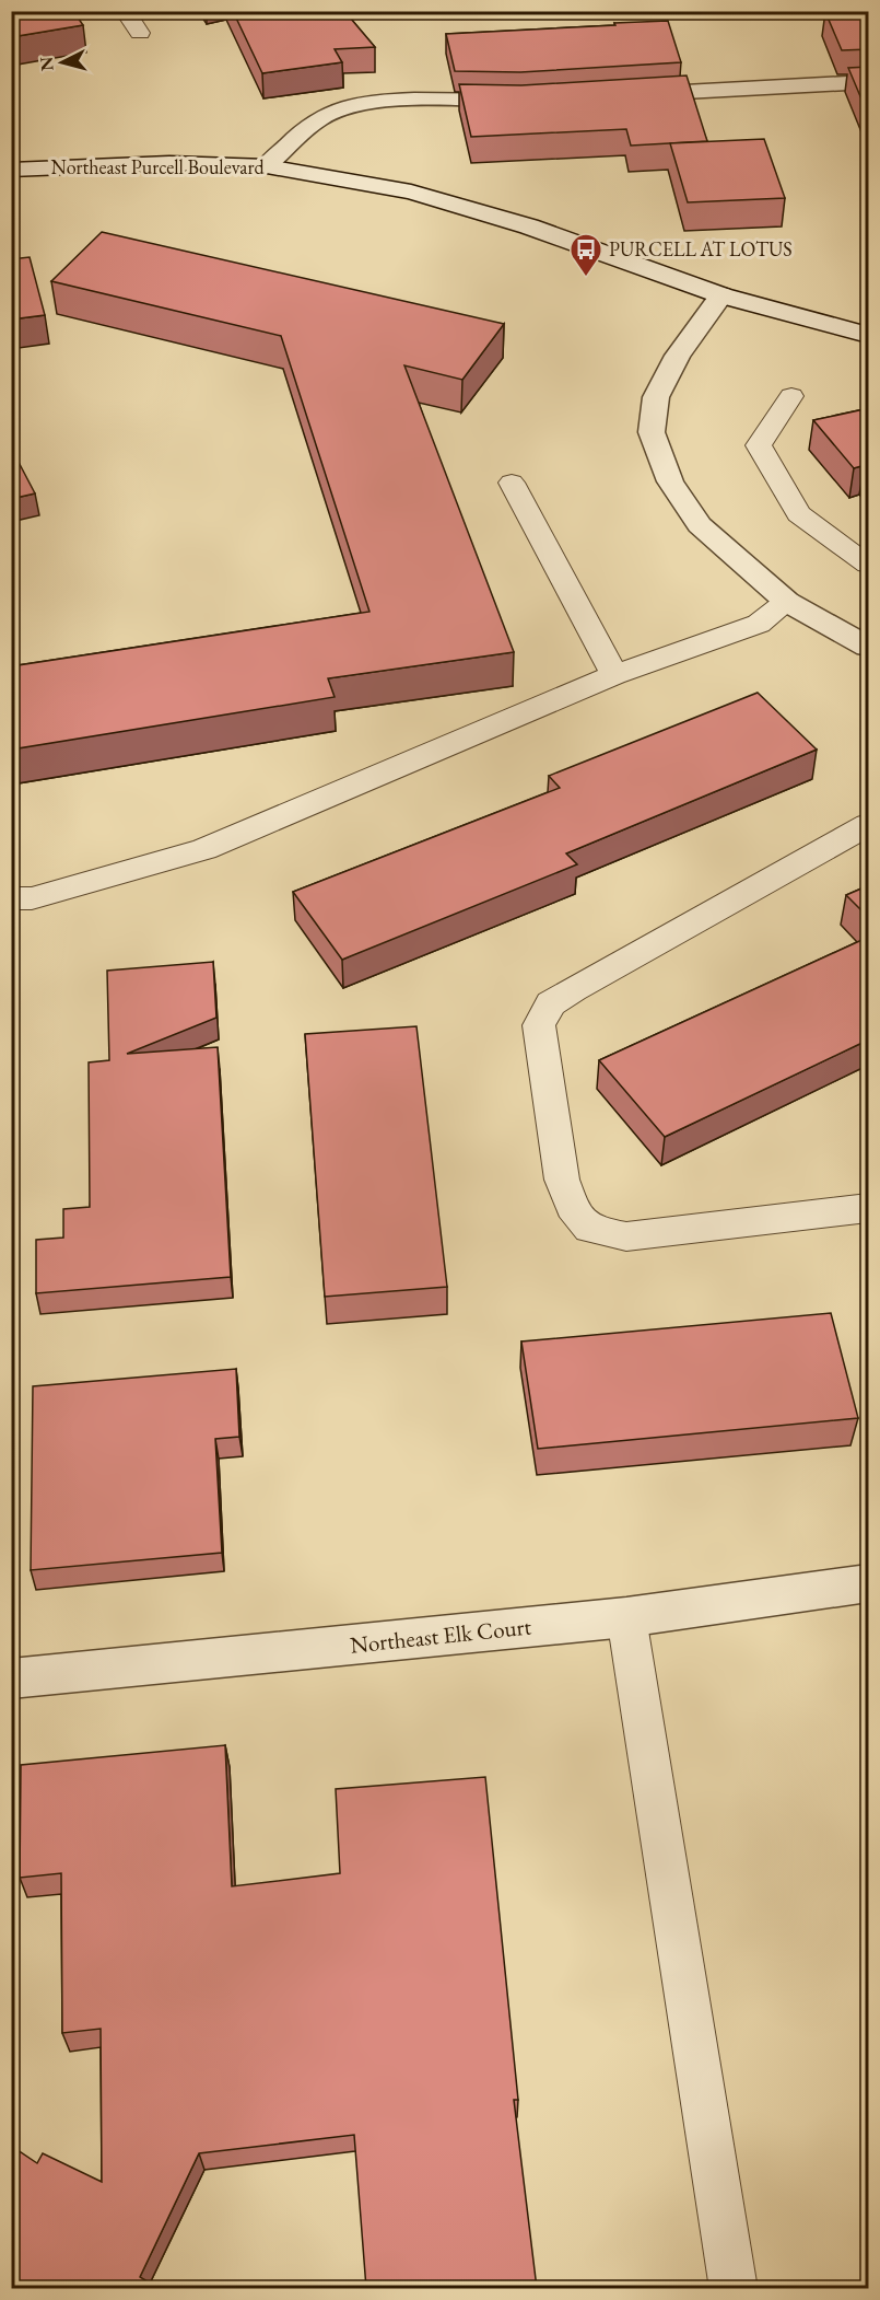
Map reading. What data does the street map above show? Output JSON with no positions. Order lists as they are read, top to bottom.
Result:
{
  "streets": {
    "street": ["Northeast Purcell Boulevard", "Northeast Elk Court"]
  },
  "places": {
    "bus stop": ["PURCELL AT LOTUS"]
  },
  "north": "left"
}
